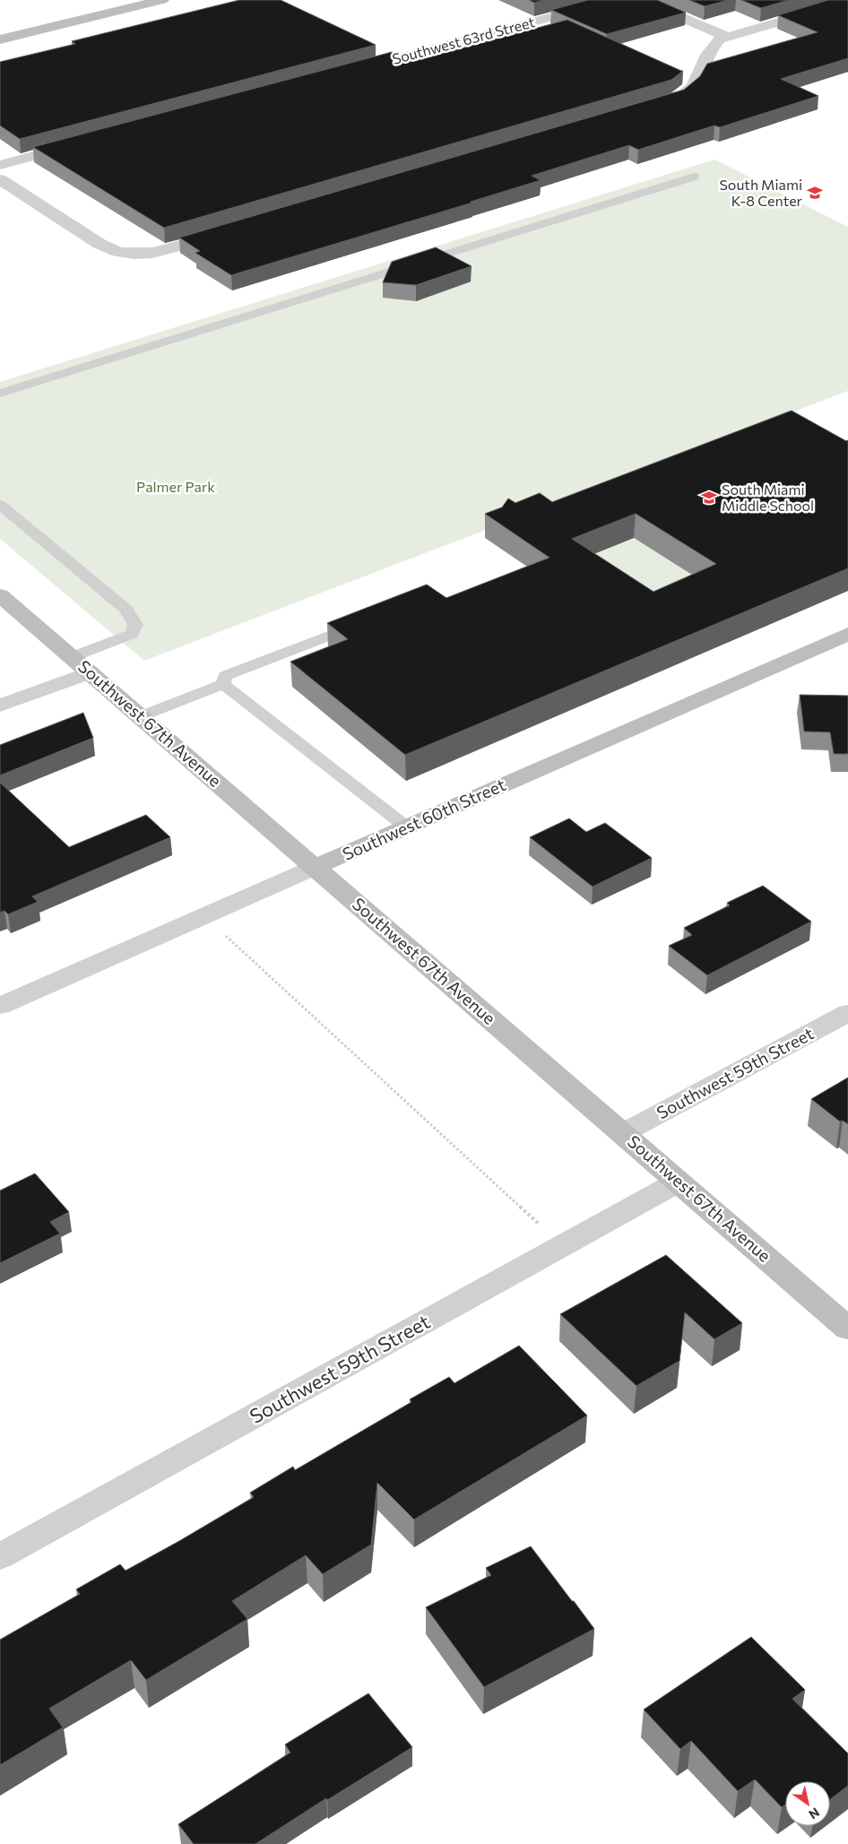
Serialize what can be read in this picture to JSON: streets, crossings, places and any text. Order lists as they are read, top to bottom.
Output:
{
  "streets": {
    "main road": ["Southwest 67th Avenue", "Southwest 60th Street"],
    "street": ["Southwest 63rd Street", "Southwest 59th Street"]
  },
  "crossings": [
    ["Southwest 67th Avenue", "Southwest 60th Street"],
    ["Southwest 67th Avenue", "Southwest 59th Street"]
  ],
  "parks": ["Palmer Park"],
  "places": {
    "school or university": ["South Miami K-8 Center", "South Miami Middle School"]
  },
  "north": "bottom right"
}
